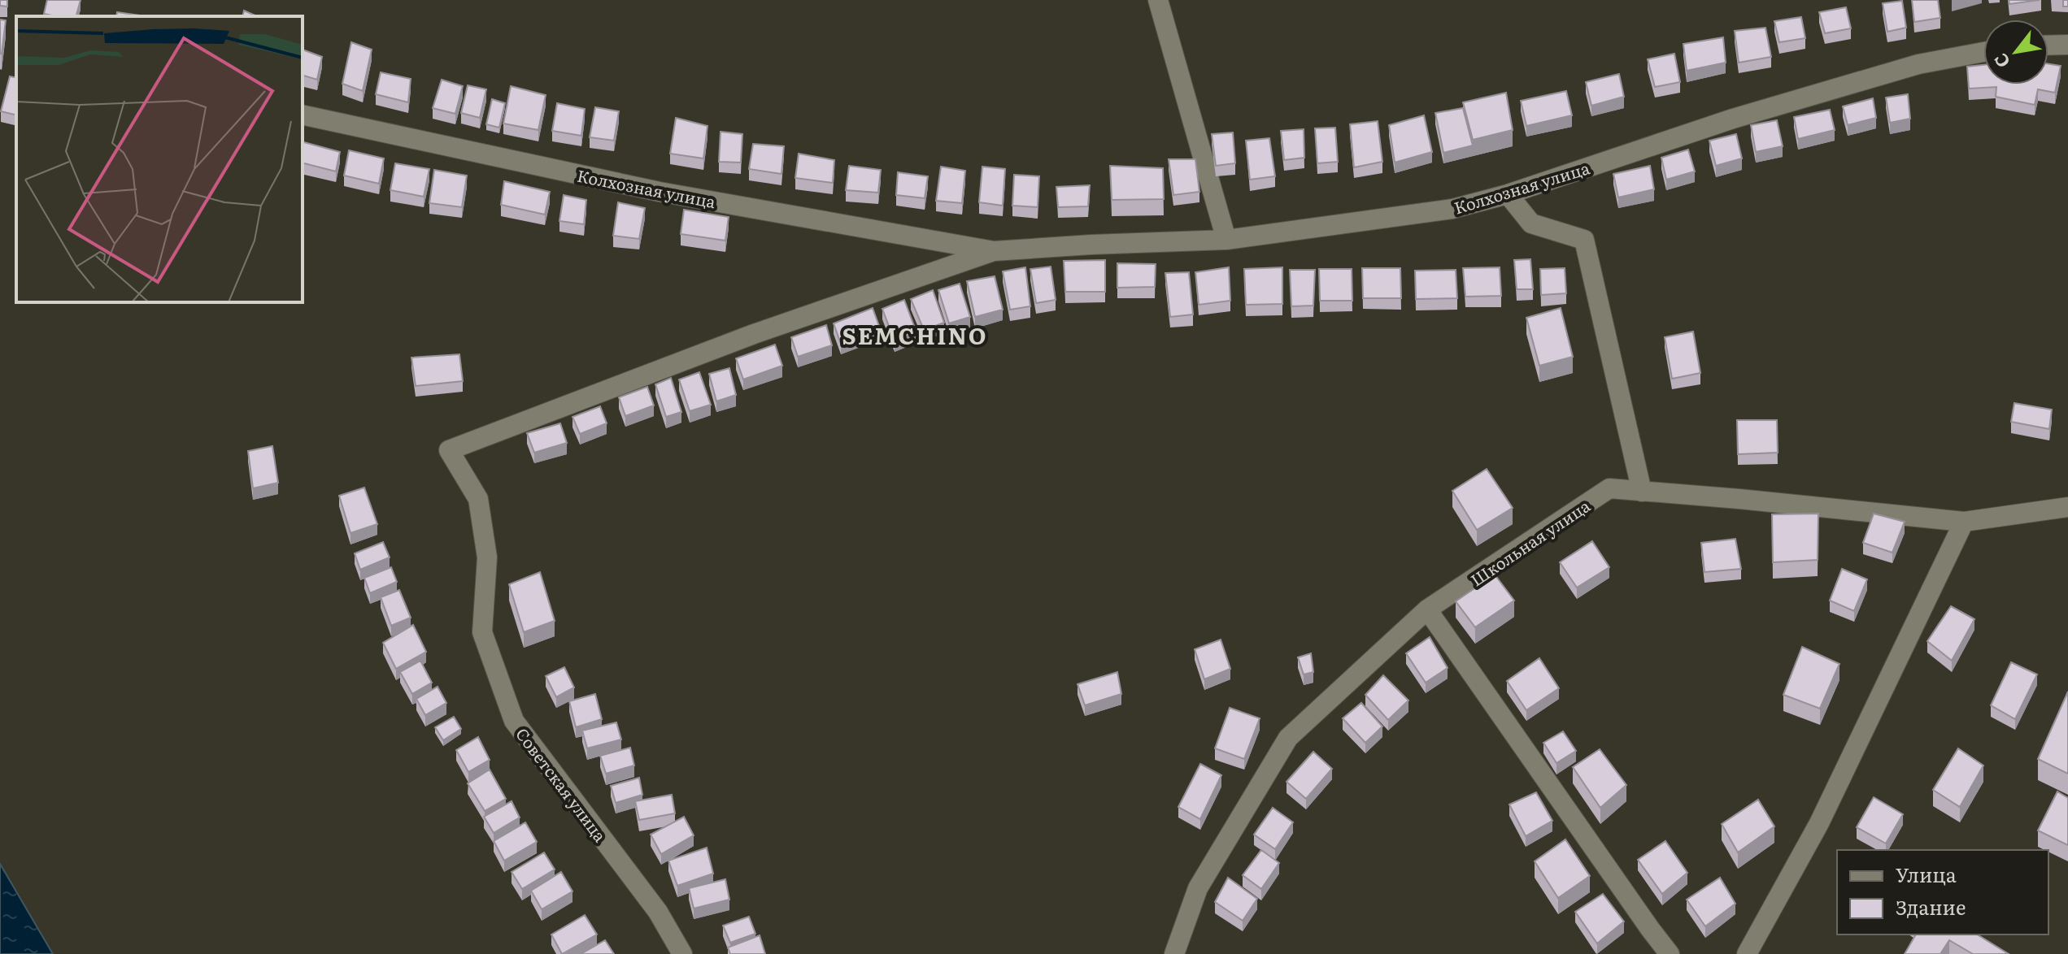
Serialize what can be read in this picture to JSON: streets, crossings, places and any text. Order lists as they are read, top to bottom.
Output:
{
  "streets": {
    "street": ["Колхозная улица", "Школьная улица", "Советская улица"]
  },
  "crossings": [
    ["Колхозная улица", "Советская улица"]
  ],
  "districts": ["SEMCHINO"],
  "legend": ["Улица", "Здание"],
  "north": "bottom left"
}
